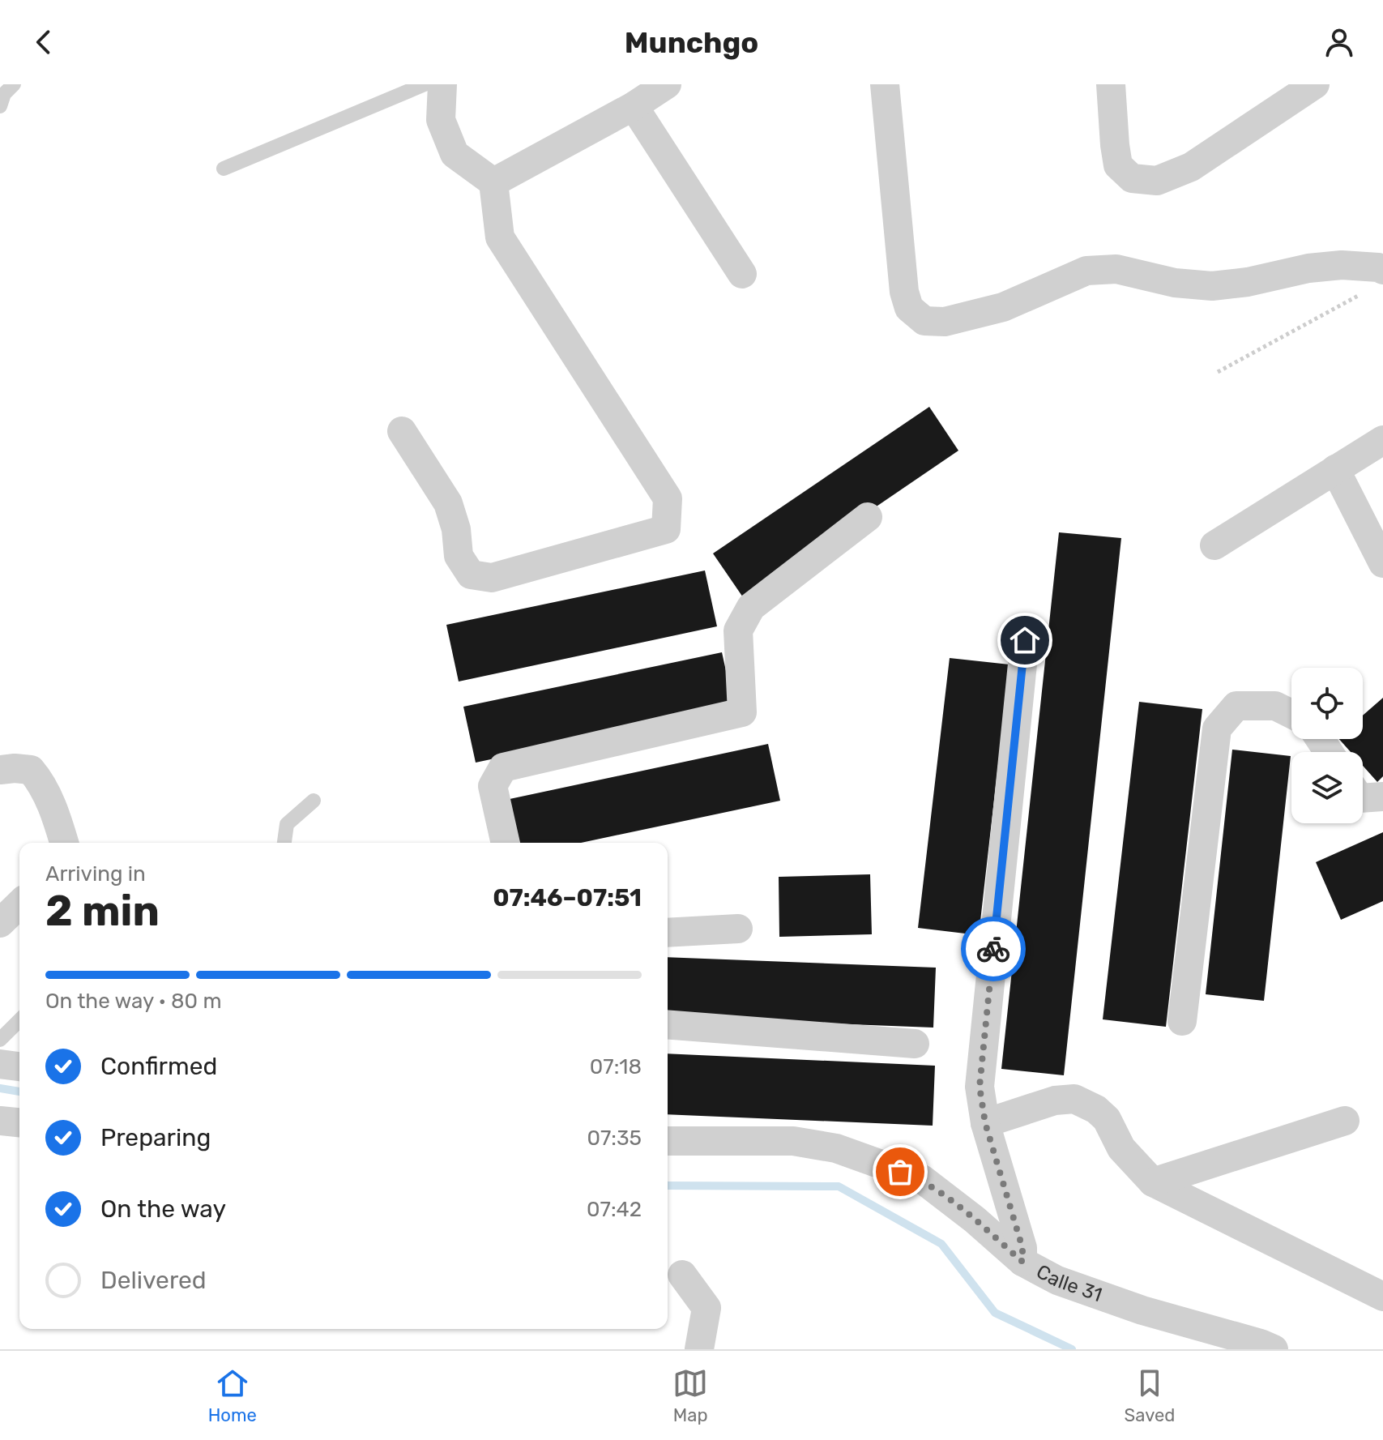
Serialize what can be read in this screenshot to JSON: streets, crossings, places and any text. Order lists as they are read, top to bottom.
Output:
{
  "streets": {
    "street": ["Calle 31"]
  },
  "page": {
    "header": "Munchgo",
    "heading": ["2 min", "Arriving in", "07:46–07:51"],
    "bar": "On the way · 80 m",
    "list": [
      ["Confirmed", "07:18"],
      ["Preparing", "07:35"],
      ["On the way", "07:42"],
      "Delivered"
    ],
    "tabs": ["Home", "Map", "Saved"]
  }
}
